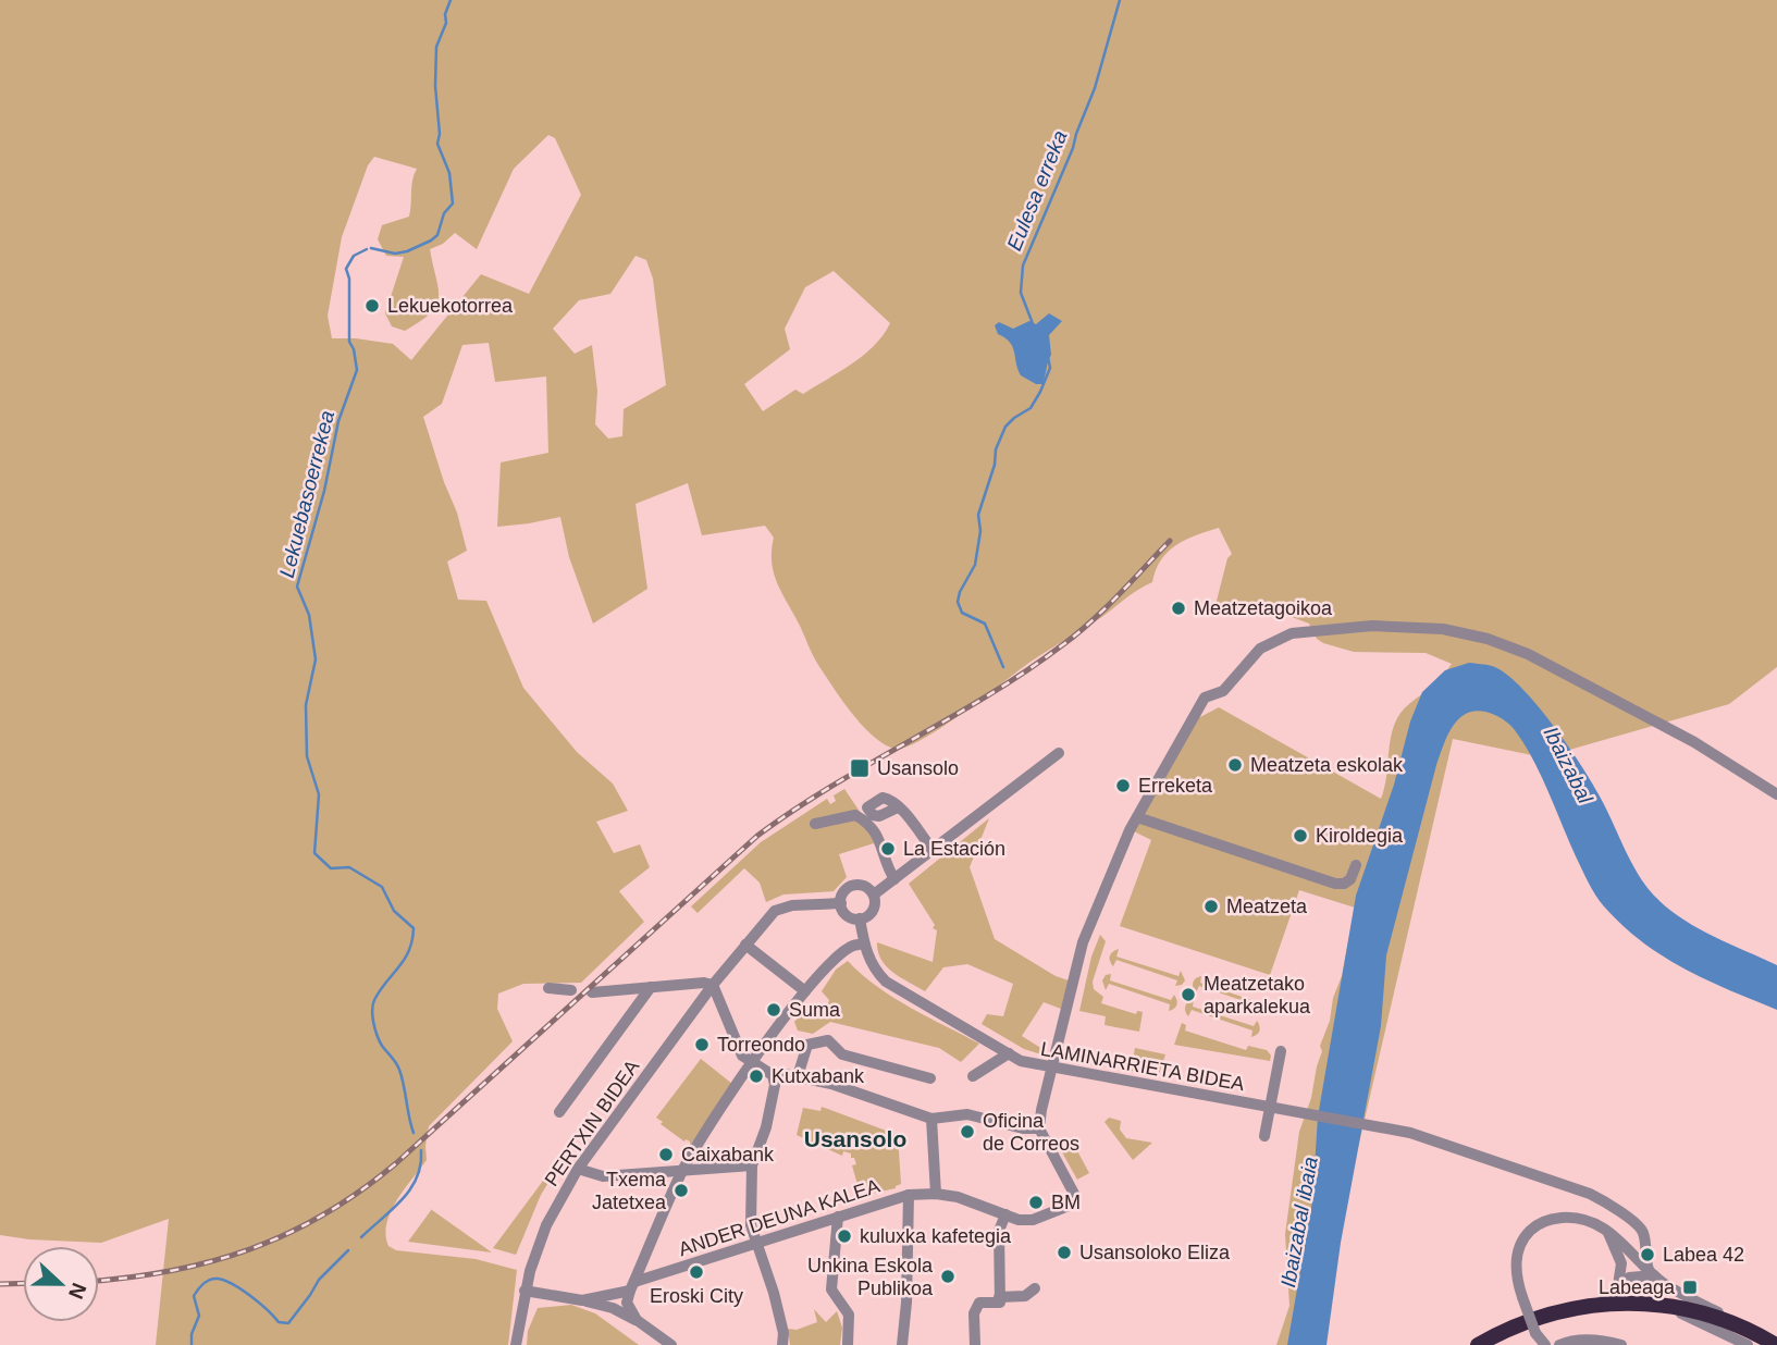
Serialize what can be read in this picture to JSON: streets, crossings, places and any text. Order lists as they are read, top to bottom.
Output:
{
  "streets": {
    "street": ["LAMINARRIETA BIDEA", "PERTXIN BIDEA", "ANDER DEUNA KALEA"]
  },
  "crossings": [
    ["LAMINARRIETA BIDEA", "PERTXIN BIDEA"]
  ],
  "districts": ["Usansolo"],
  "water": [
    "Eulesa erreka",
    "Lekuebasoerrekea",
    "Ibaizabal",
    "Ibaizabal ibaia"
  ],
  "places": {
    "other": [
      "Lekuekotorrea",
      "Meatzetagoikoa",
      "Meatzeta eskolak",
      "Erreketa",
      "Kiroldegia",
      "La Estación",
      "Meatzeta",
      "Meatzetako aparkalekua",
      "Suma",
      "Torreondo",
      "Kutxabank",
      "Oficina de Correos",
      "Caixabank",
      "Txema Jatetxea",
      "BM",
      "kuluxka kafetegia",
      "Usansoloko Eliza",
      "Labea 42",
      "Eroski City",
      "Unkina Eskola Publikoa"
    ],
    "transit": ["Usansolo", "Labeaga"]
  },
  "north": "right"
}
